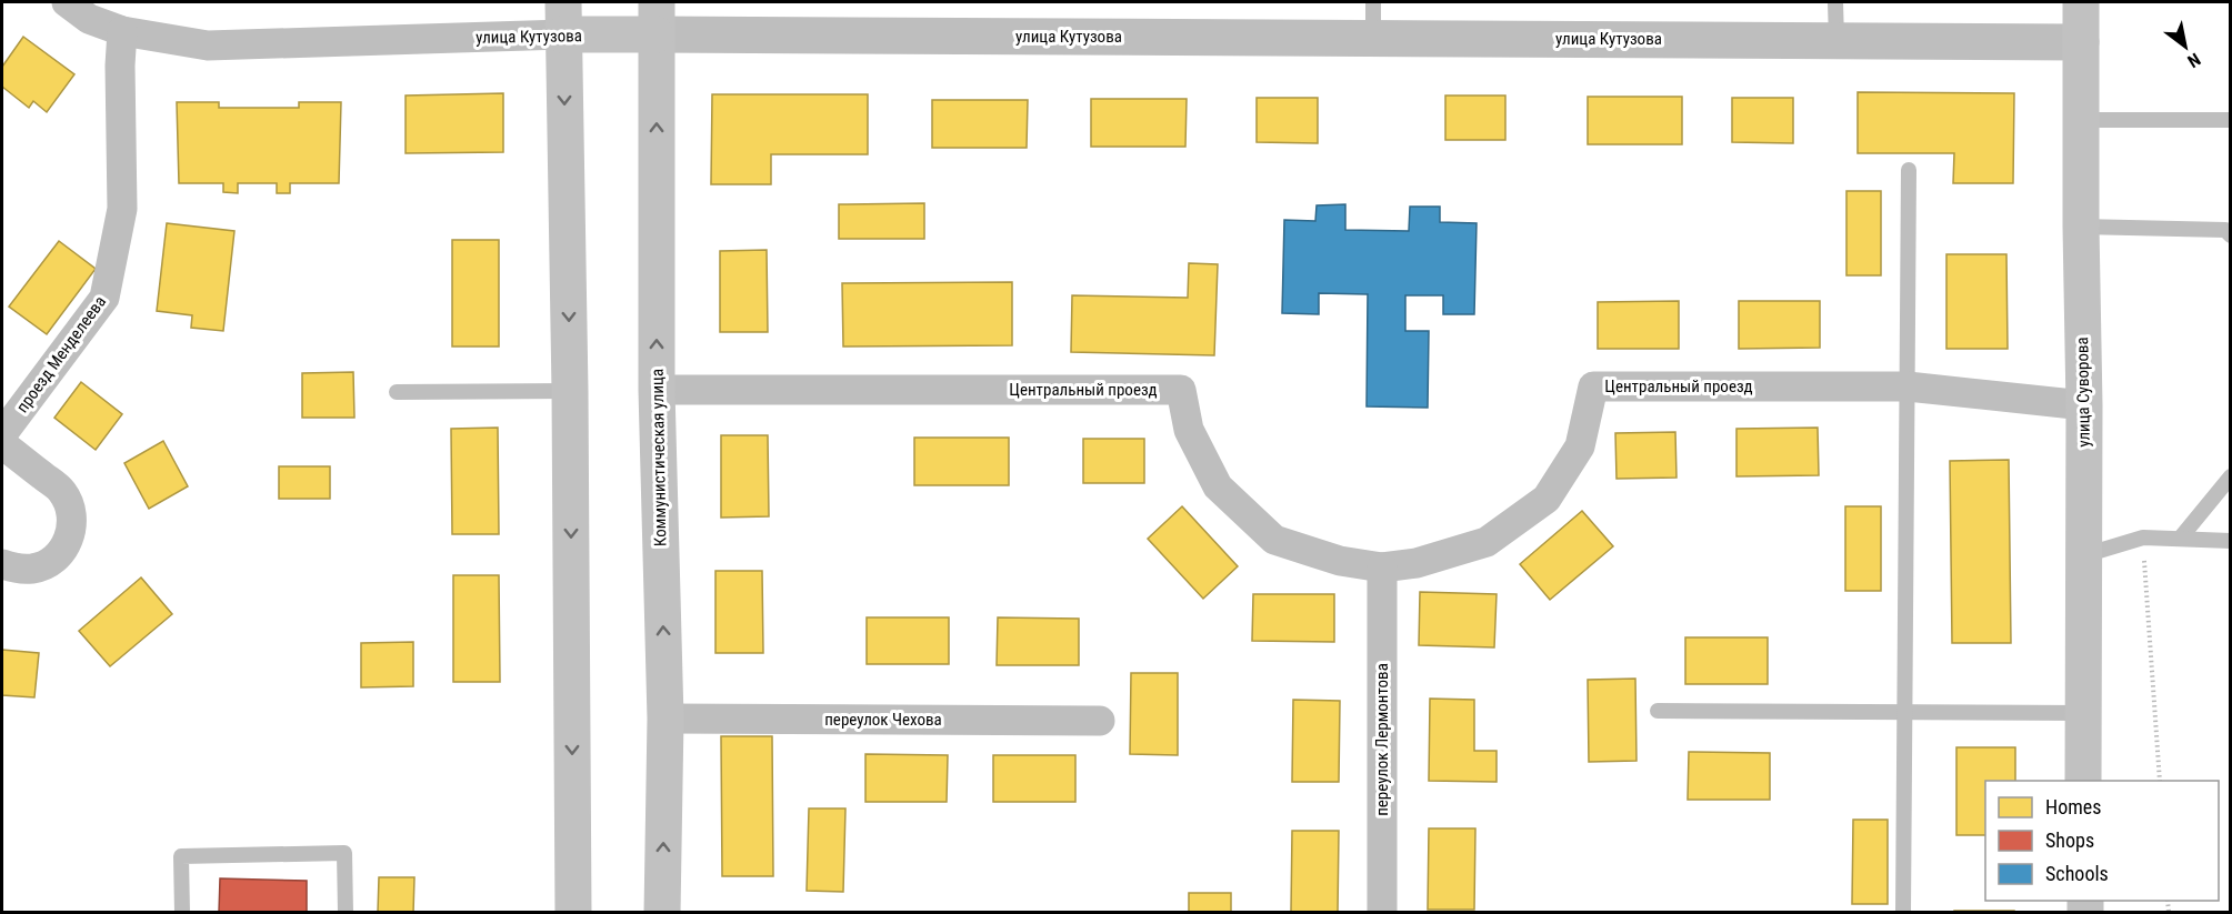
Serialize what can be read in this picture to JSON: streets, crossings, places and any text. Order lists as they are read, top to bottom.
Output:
{
  "streets": {
    "main road": ["улица Кутузова", "улица Суворова", "Коммунистическая улица"],
    "street": [
      "проезд Менделеева",
      "Центральный проезд",
      "переулок Чехова",
      "переулок Лермонтова"
    ]
  },
  "crossings": [
    ["улица Кутузова", "проезд Менделеева"],
    ["улица Кутузова", "улица Суворова"],
    ["улица Кутузова", "Коммунистическая улица"],
    ["Центральный проезд", "улица Суворова"],
    ["Центральный проезд", "Коммунистическая улица"],
    ["Центральный проезд", "переулок Лермонтова"],
    ["Коммунистическая улица", "переулок Чехова"]
  ],
  "legend": ["Homes", "Shops", "Schools"],
  "north": "bottom right"
}
